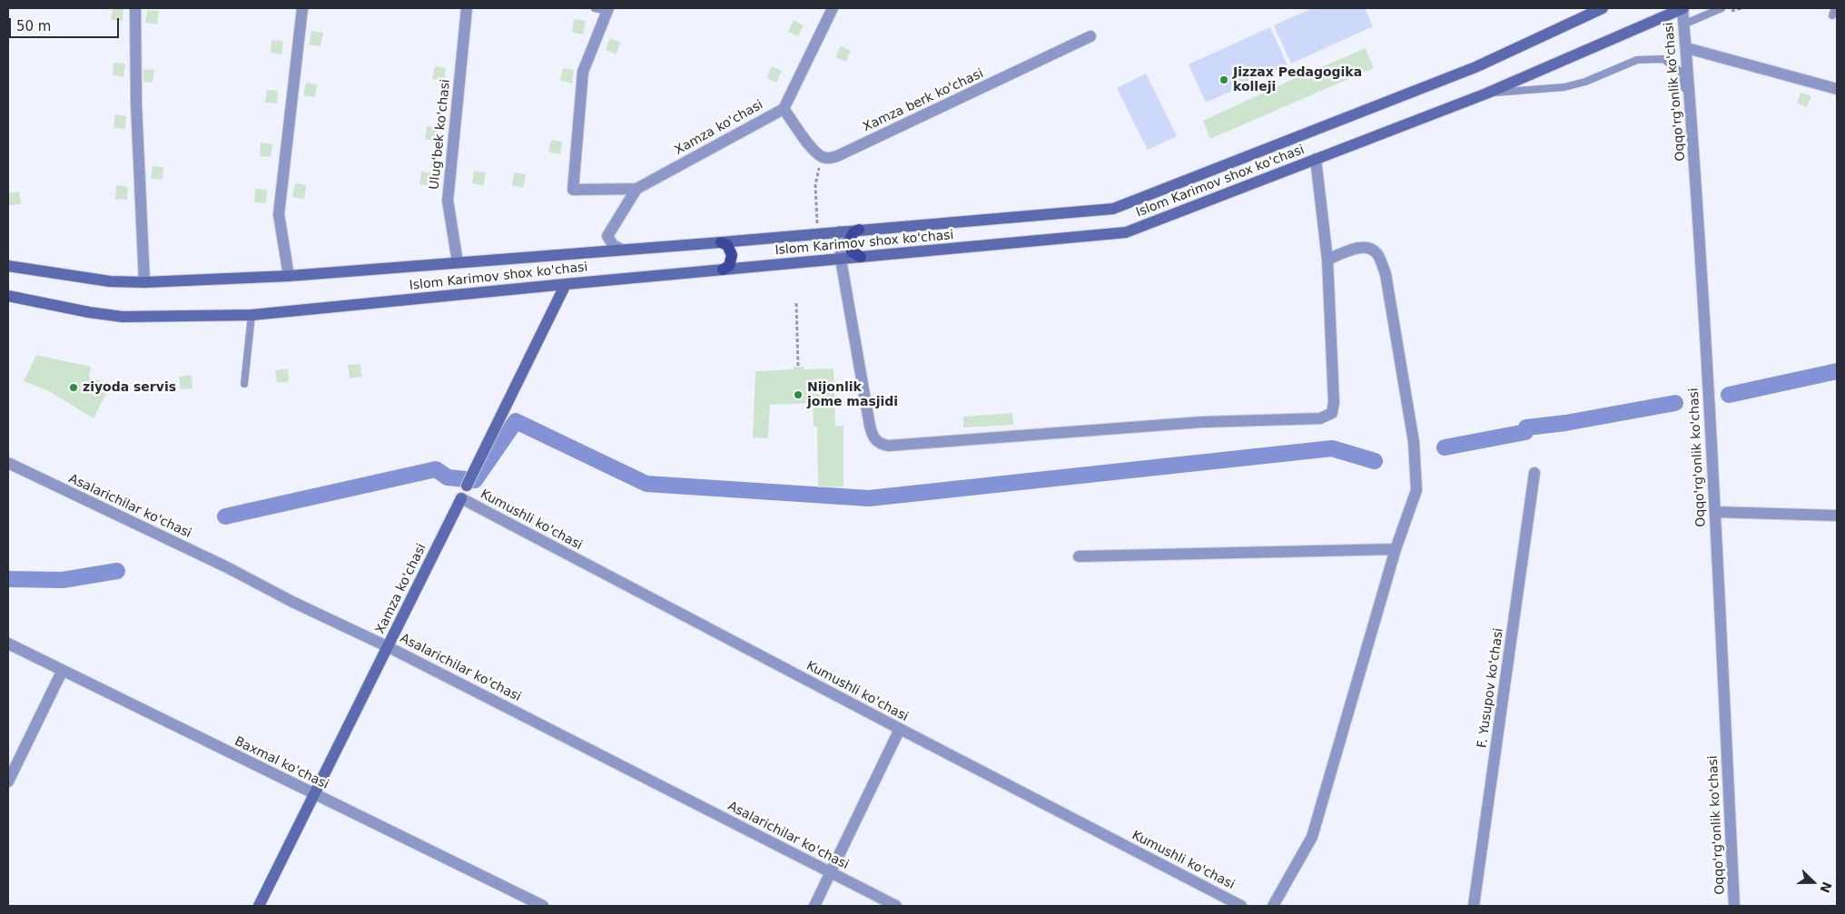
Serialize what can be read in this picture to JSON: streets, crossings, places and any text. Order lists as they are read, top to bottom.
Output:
{
  "streets": {
    "main road": ["Xamza ko'chasi", "Islom Karimov shox ko'chasi"],
    "street": [
      "Oqqo'rg'onlik ko'chasi",
      "Xamza berk ko'chasi",
      "Ulug'bek ko'chasi",
      "Asalarichilar ko'chasi",
      "Kumushli ko'chasi",
      "F. Yusupov ko'chasi",
      "Baxmal ko'chasi"
    ]
  },
  "crossings": [
    ["Oqqo'rg'onlik ko'chasi", "Islom Karimov shox ko'chasi"],
    ["Xamza ko'chasi", "Islom Karimov shox ko'chasi"],
    ["Xamza ko'chasi", "Asalarichilar ko'chasi"],
    ["Xamza ko'chasi", "Kumushli ko'chasi"],
    ["Xamza ko'chasi", "Baxmal ko'chasi"],
    ["Ulug'bek ko'chasi", "Islom Karimov shox ko'chasi"]
  ],
  "places": ["Jizzax Pedagogika kolleji", "ziyoda servis", "Nijonlik jome masjidi"],
  "scale_bar": "50 m",
  "north": "right"
}
